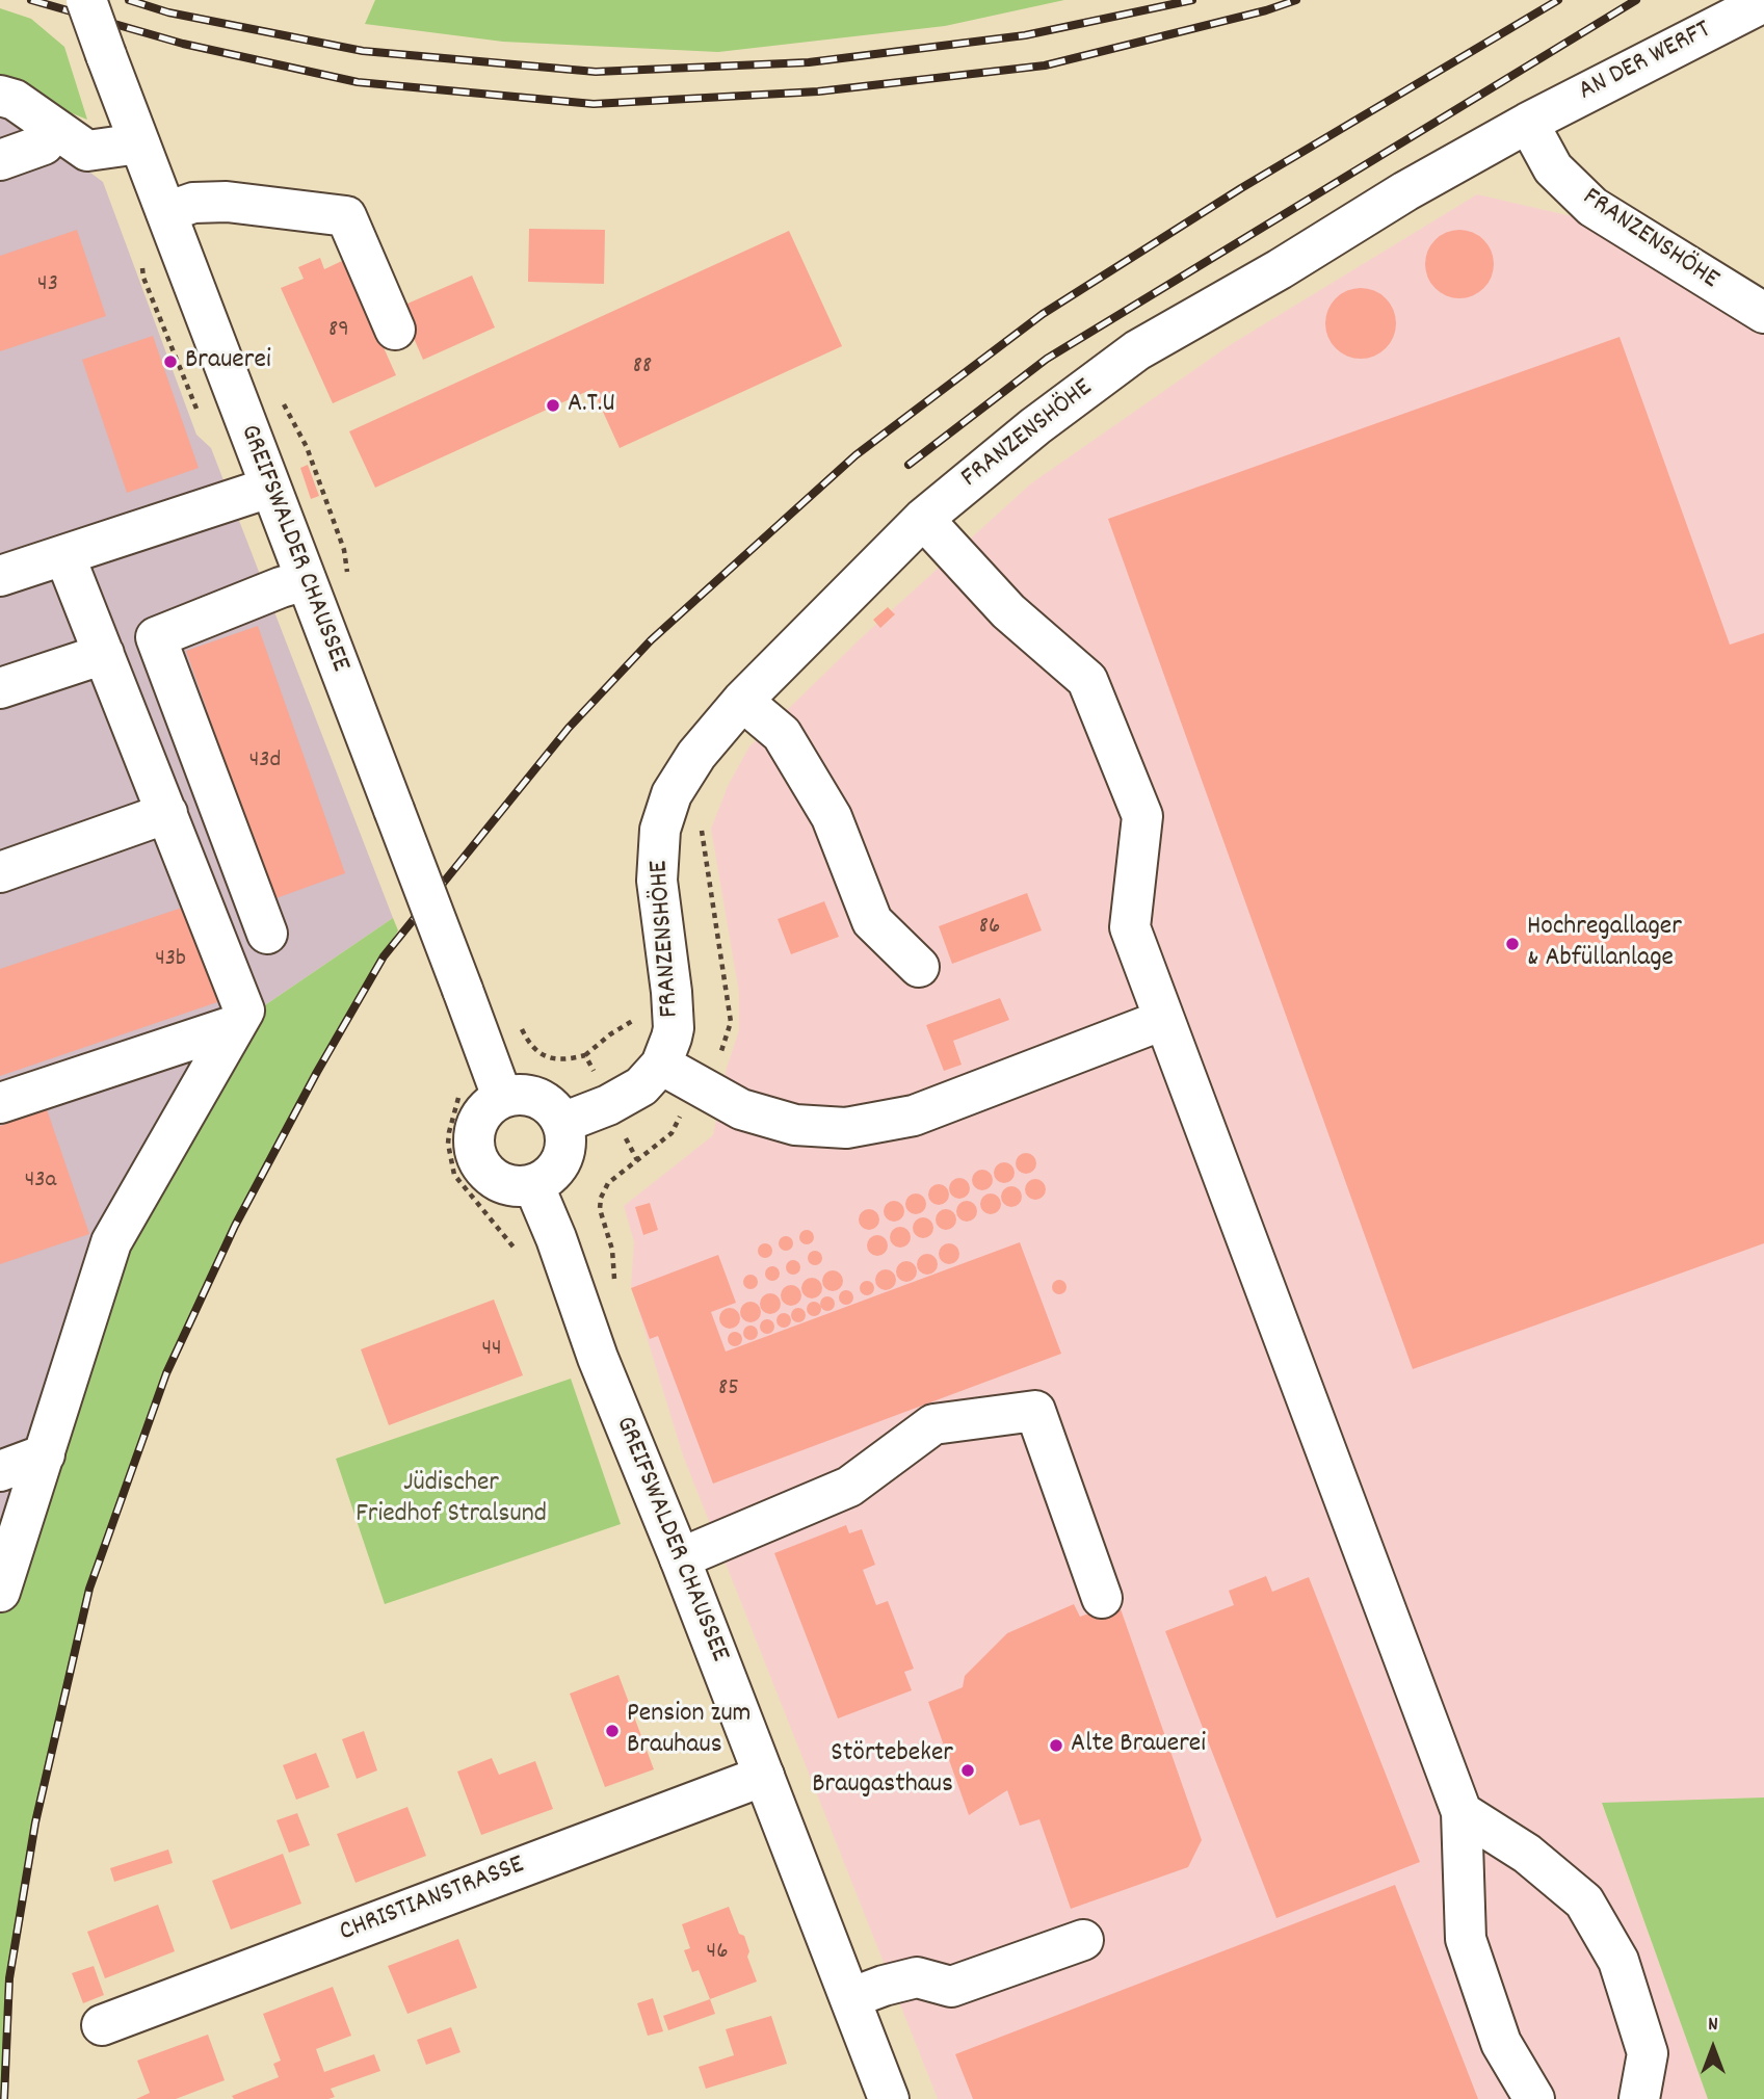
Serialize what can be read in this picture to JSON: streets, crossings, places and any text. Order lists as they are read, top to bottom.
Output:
{
  "streets": {
    "street": [
      "AN DER WERFT",
      "FRANZENSHÖHE",
      "GREIFSWALDER CHAUSSEE",
      "CHRISTIANSTRASSE"
    ]
  },
  "crossings": [
    ["AN DER WERFT", "FRANZENSHÖHE"],
    ["FRANZENSHÖHE", "GREIFSWALDER CHAUSSEE"],
    ["GREIFSWALDER CHAUSSEE", "CHRISTIANSTRASSE"]
  ],
  "parks": ["Jüdischer Friedhof Stralsund"],
  "places": [
    "Brauerei",
    "A.T.U",
    "Hochregallager & Abfüllanlage",
    "Pension zum Brauhaus",
    "Alte Brauerei",
    "Störtebeker Braugasthaus"
  ],
  "house_numbers": [
    "43",
    "89",
    "88",
    "43d",
    "86",
    "43b",
    "43a",
    "44",
    "85",
    "46"
  ],
  "north": "top"
}
